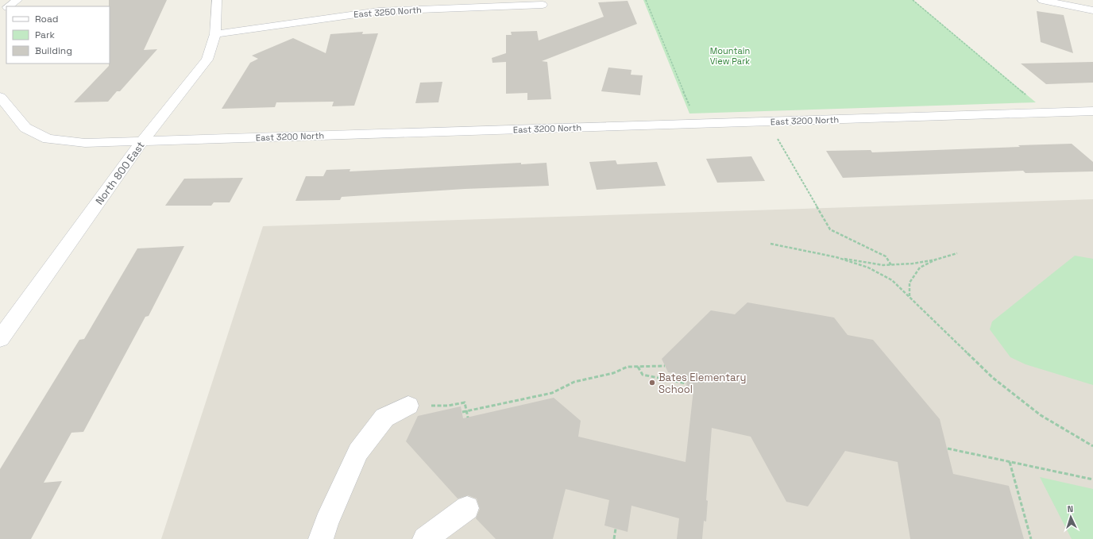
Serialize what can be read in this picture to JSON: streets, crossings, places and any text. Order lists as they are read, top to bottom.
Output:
{
  "streets": {
    "street": ["East 3250 North", "East 3200 North", "North 800 East"]
  },
  "crossings": [
    ["East 3250 North", "North 800 East"],
    ["East 3200 North", "North 800 East"]
  ],
  "parks": ["Mountain View Park"],
  "places": ["Bates Elementary School"],
  "legend": ["Road", "Park", "Building"],
  "north": "top"
}
